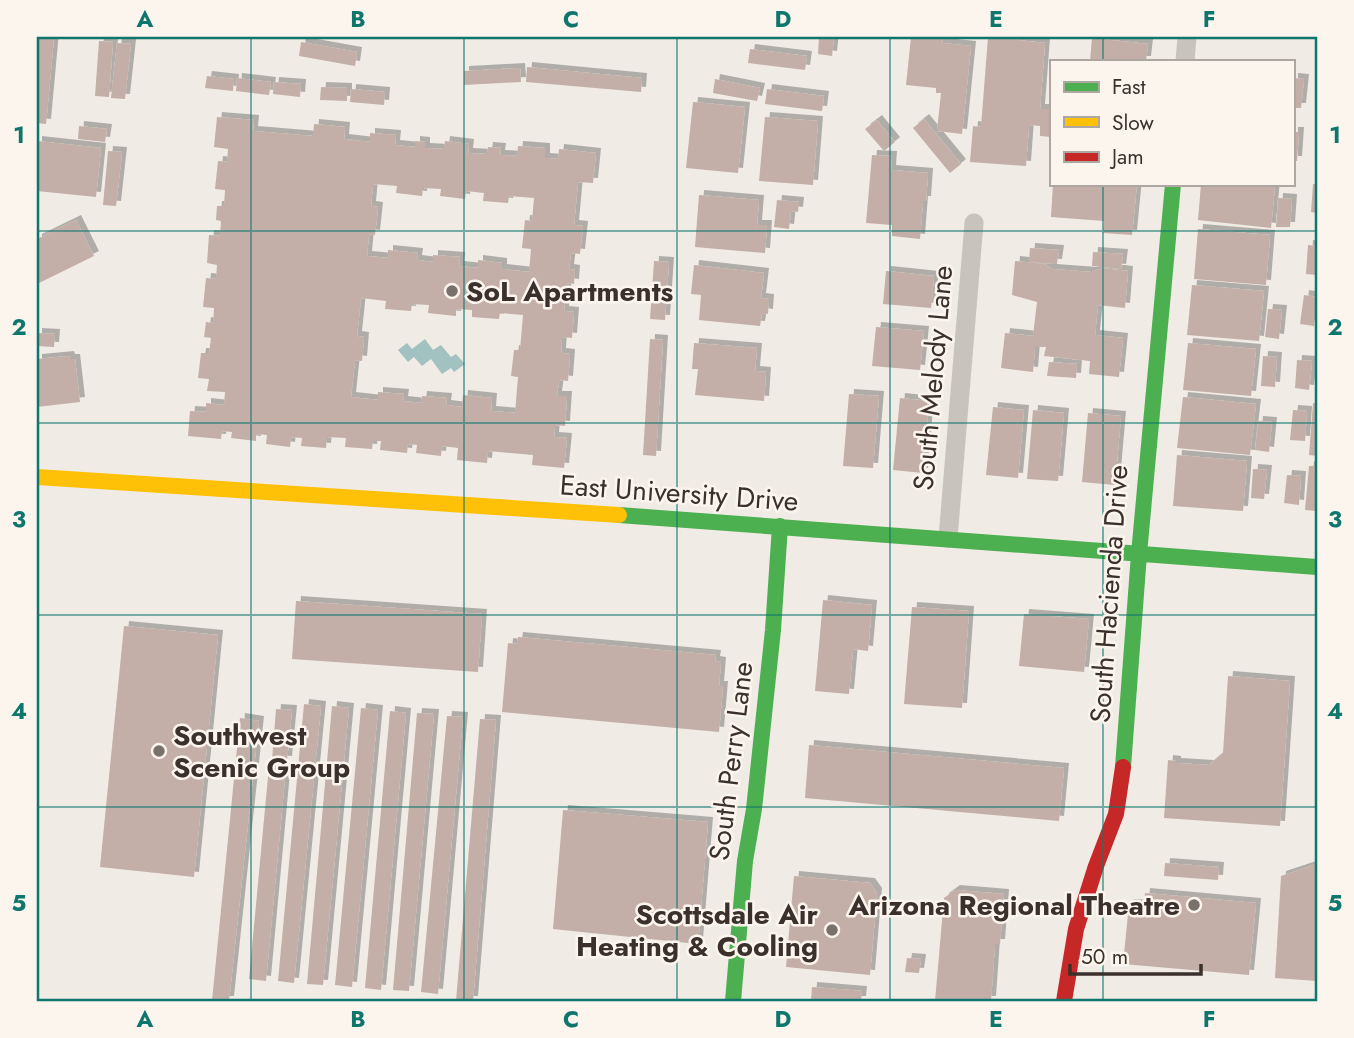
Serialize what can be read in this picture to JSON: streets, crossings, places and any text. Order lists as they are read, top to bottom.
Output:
{
  "streets": {
    "street": [
      "South Melody Lane",
      "East University Drive",
      "South Hacienda Drive",
      "South Perry Lane"
    ]
  },
  "crossings": [
    ["South Melody Lane", "East University Drive"],
    ["East University Drive", "South Hacienda Drive"],
    ["East University Drive", "South Perry Lane"]
  ],
  "places": [
    "SoL Apartments",
    "Southwest Scenic Group",
    "Arizona Regional Theatre",
    "Scottsdale Air Heating & Cooling"
  ],
  "legend": ["Fast", "Slow", "Jam"],
  "scale_bar": "50 m",
  "grid": {
    "columns": [
      "A",
      "B",
      "C",
      "D",
      "E",
      "F"
    ],
    "rows": [
      "1",
      "2",
      "3",
      "4",
      "5"
    ]
  }
}
